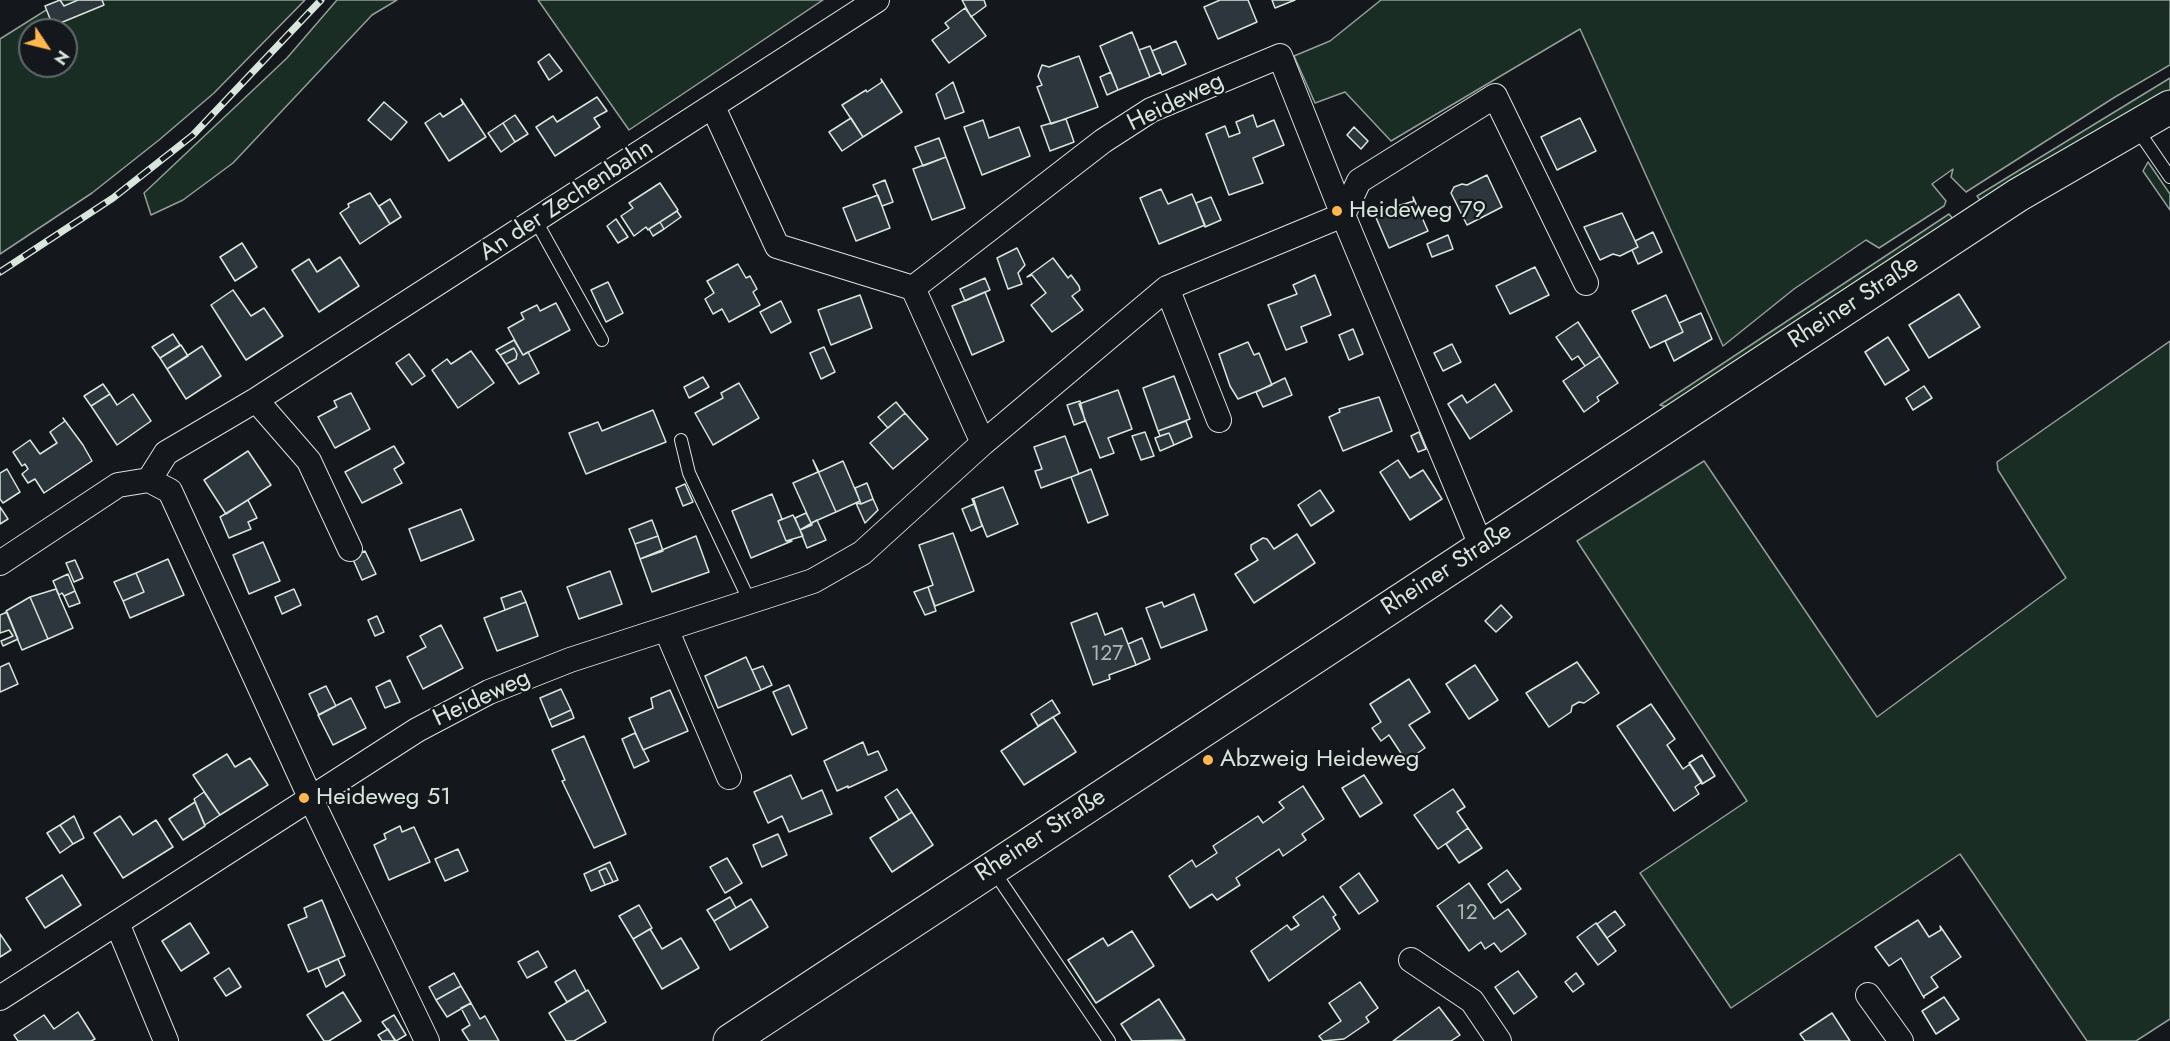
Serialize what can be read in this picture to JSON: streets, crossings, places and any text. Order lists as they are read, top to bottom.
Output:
{
  "streets": {
    "main road": ["Rheiner Straße"],
    "street": ["Heideweg", "An der Zechenbahn"]
  },
  "crossings": [
    ["Heideweg", "Rheiner Straße"]
  ],
  "places": ["Heideweg 79", "Abzweig Heideweg", "Heideweg 51"],
  "house_numbers": ["127", "12"],
  "north": "bottom right"
}
